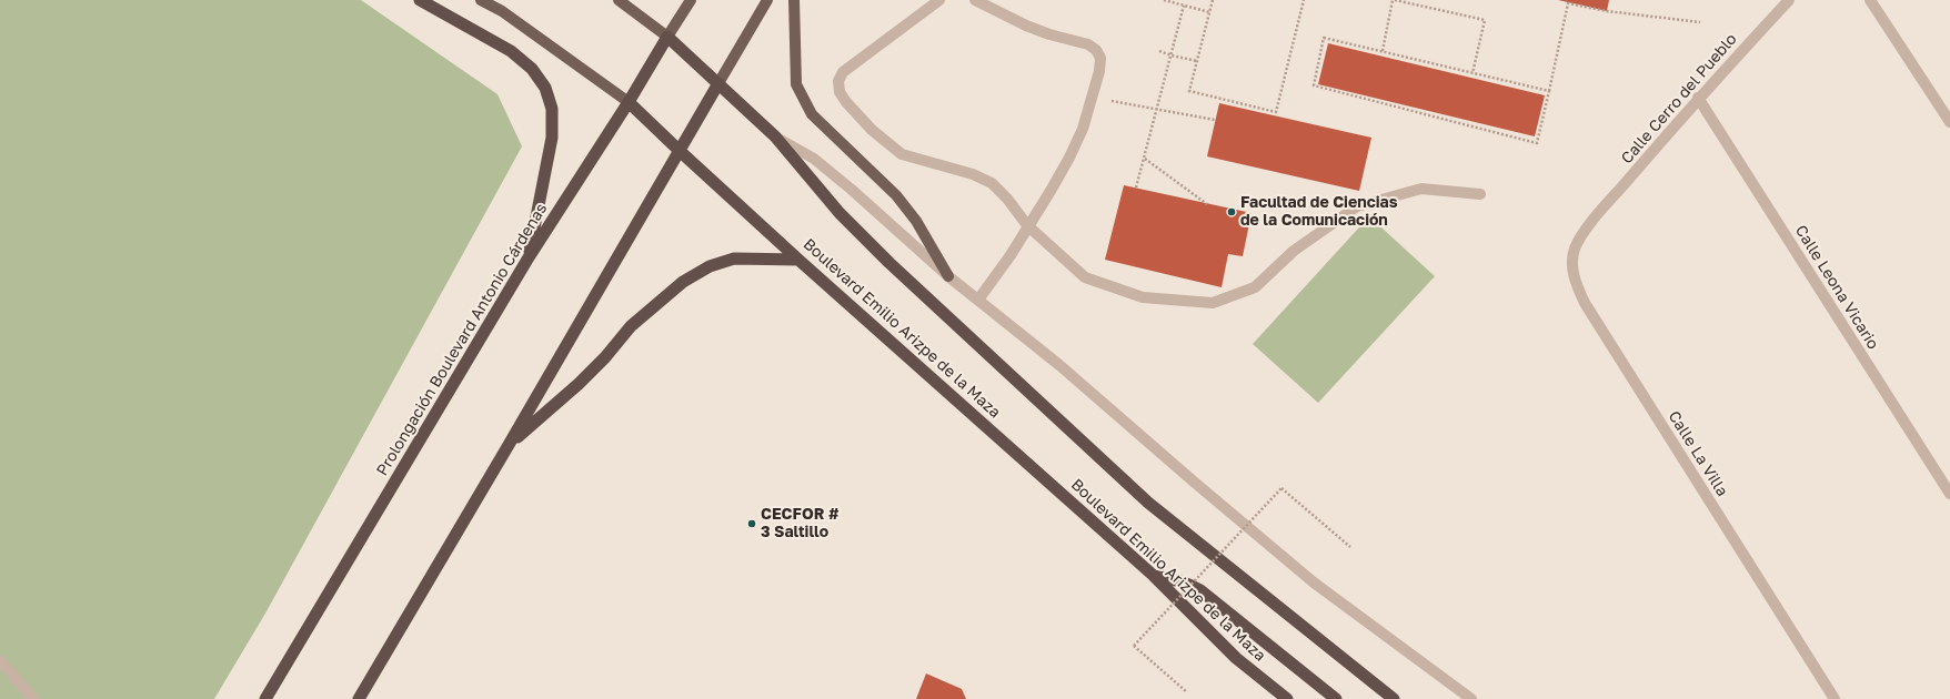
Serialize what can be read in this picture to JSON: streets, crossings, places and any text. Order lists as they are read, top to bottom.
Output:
{
  "streets": {
    "highway": ["Boulevard Emilio Arizpe de la Maza", "Prolongación Boulevard Antonio Cárdenas"],
    "street": ["Calle Cerro del Pueblo", "Calle Leona Vicario", "Calle La Villa"]
  },
  "crossings": [
    ["Calle Cerro del Pueblo", "Calle Leona Vicario"],
    ["Calle Cerro del Pueblo", "Calle La Villa"],
    ["Boulevard Emilio Arizpe de la Maza", "Prolongación Boulevard Antonio Cárdenas"]
  ],
  "places": ["Facultad de Ciencias de la Comunicación", "CECFOR # 3 Saltillo"]
}
